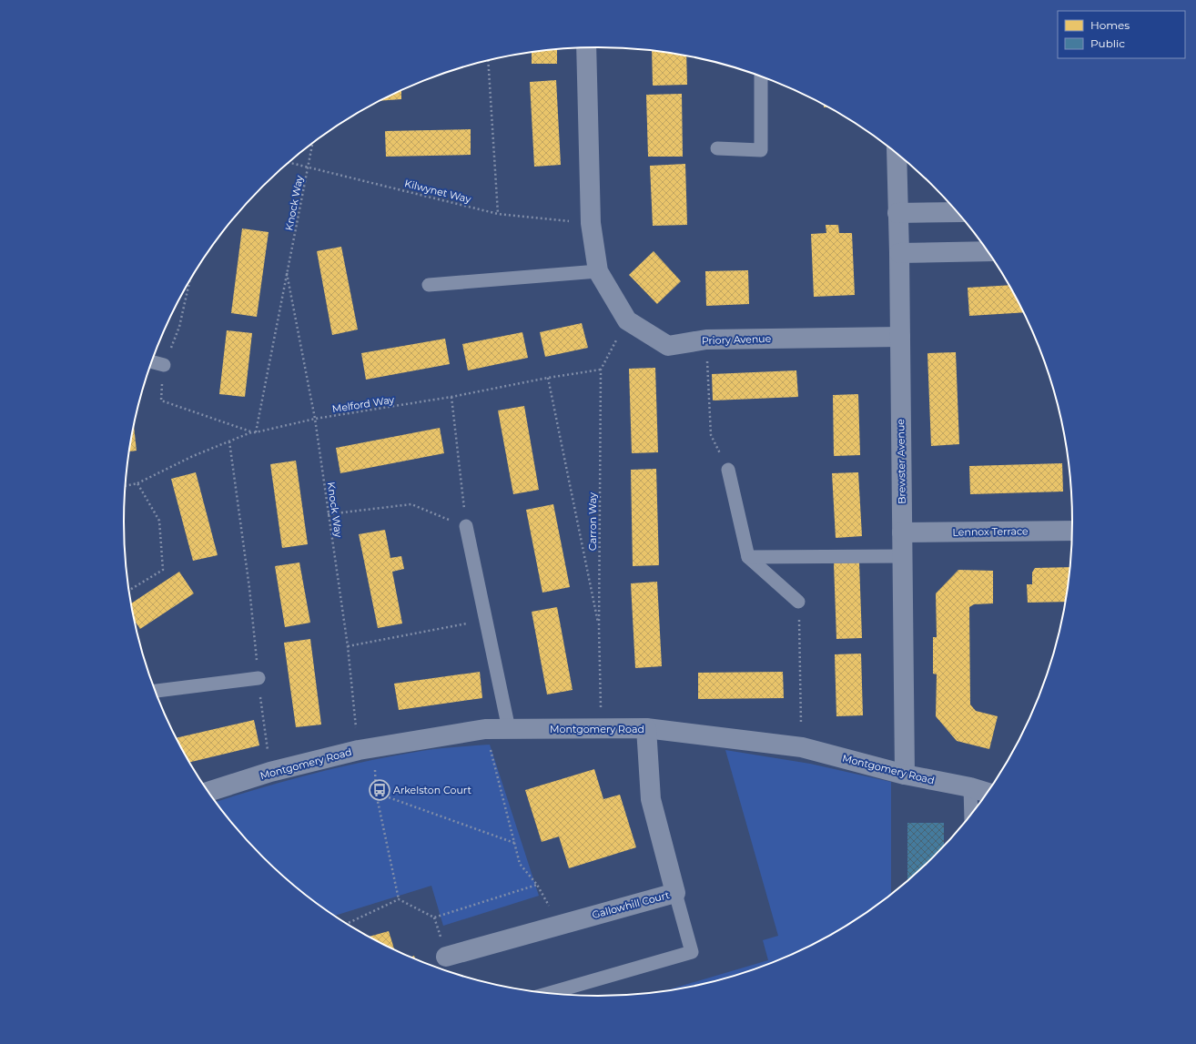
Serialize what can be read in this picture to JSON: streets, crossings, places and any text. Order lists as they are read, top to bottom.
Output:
{
  "streets": {
    "street": [
      "Priory Avenue",
      "Brewster Avenue",
      "Lennox Terrace",
      "Montgomery Road",
      "Gallowhill Court"
    ],
    "path": [
      "Kilwynet Way",
      "Knock Way",
      "Melford Way",
      "Carron Way"
    ]
  },
  "crossings": [
    ["Kilwynet Way", "Knock Way"],
    ["Kilwynet Way", "Priory Avenue"],
    ["Knock Way", "Melford Way"],
    ["Knock Way", "Montgomery Road"],
    ["Priory Avenue", "Brewster Avenue"],
    ["Priory Avenue", "Carron Way"],
    ["Melford Way", "Carron Way"],
    ["Brewster Avenue", "Lennox Terrace"],
    ["Brewster Avenue", "Montgomery Road"],
    ["Carron Way", "Montgomery Road"],
    ["Montgomery Road", "Gallowhill Court"]
  ],
  "places": {
    "bus stop": ["Arkelston Court"]
  },
  "legend": ["Homes", "Public"]
}
